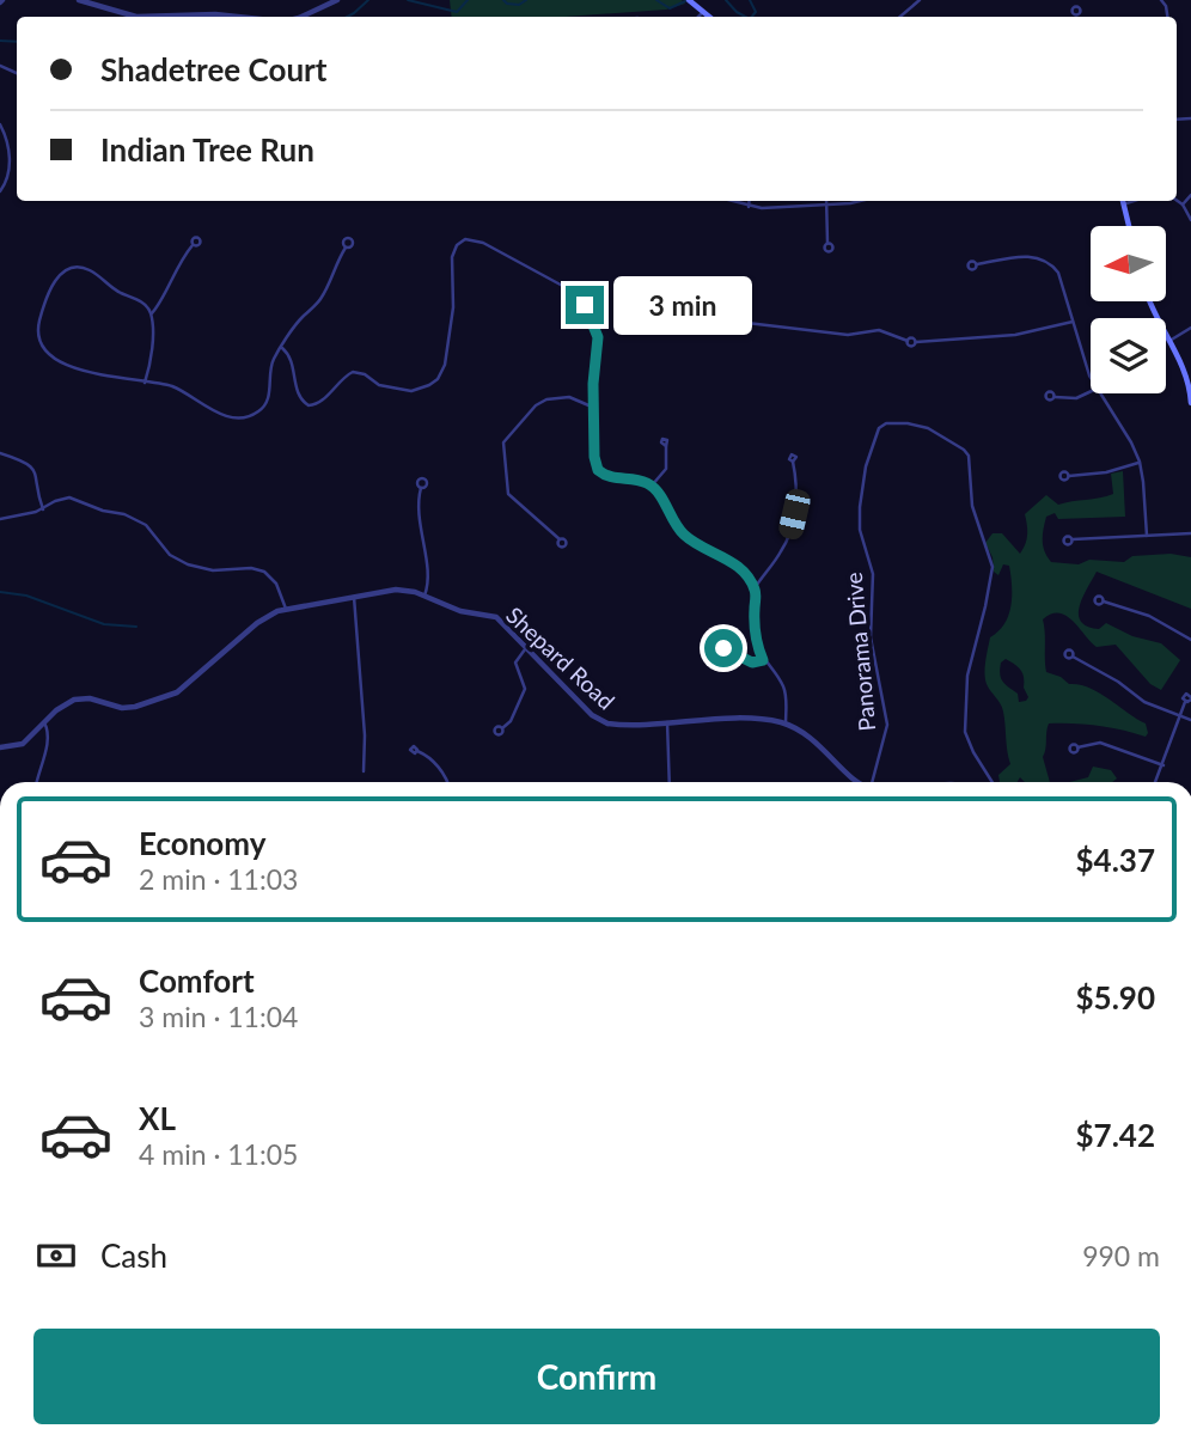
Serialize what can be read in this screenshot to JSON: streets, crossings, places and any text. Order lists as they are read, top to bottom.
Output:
{
  "streets": {
    "street": ["Panorama Drive", "Shepard Road"]
  },
  "north": "left",
  "page": {
    "banner": ["Shadetree Court", "Indian Tree Run"],
    "bubble": "3 min",
    "list": [
      {
        "name": "Economy",
        "note": "2 min · 11:03",
        "value": "$4.37"
      },
      {
        "name": "Comfort",
        "note": "3 min · 11:04",
        "value": "$5.90"
      },
      {
        "name": "XL",
        "note": "4 min · 11:05",
        "value": "$7.42"
      }
    ],
    "pay": ["Cash", "990 m"],
    "buttons": "Confirm"
  }
}
